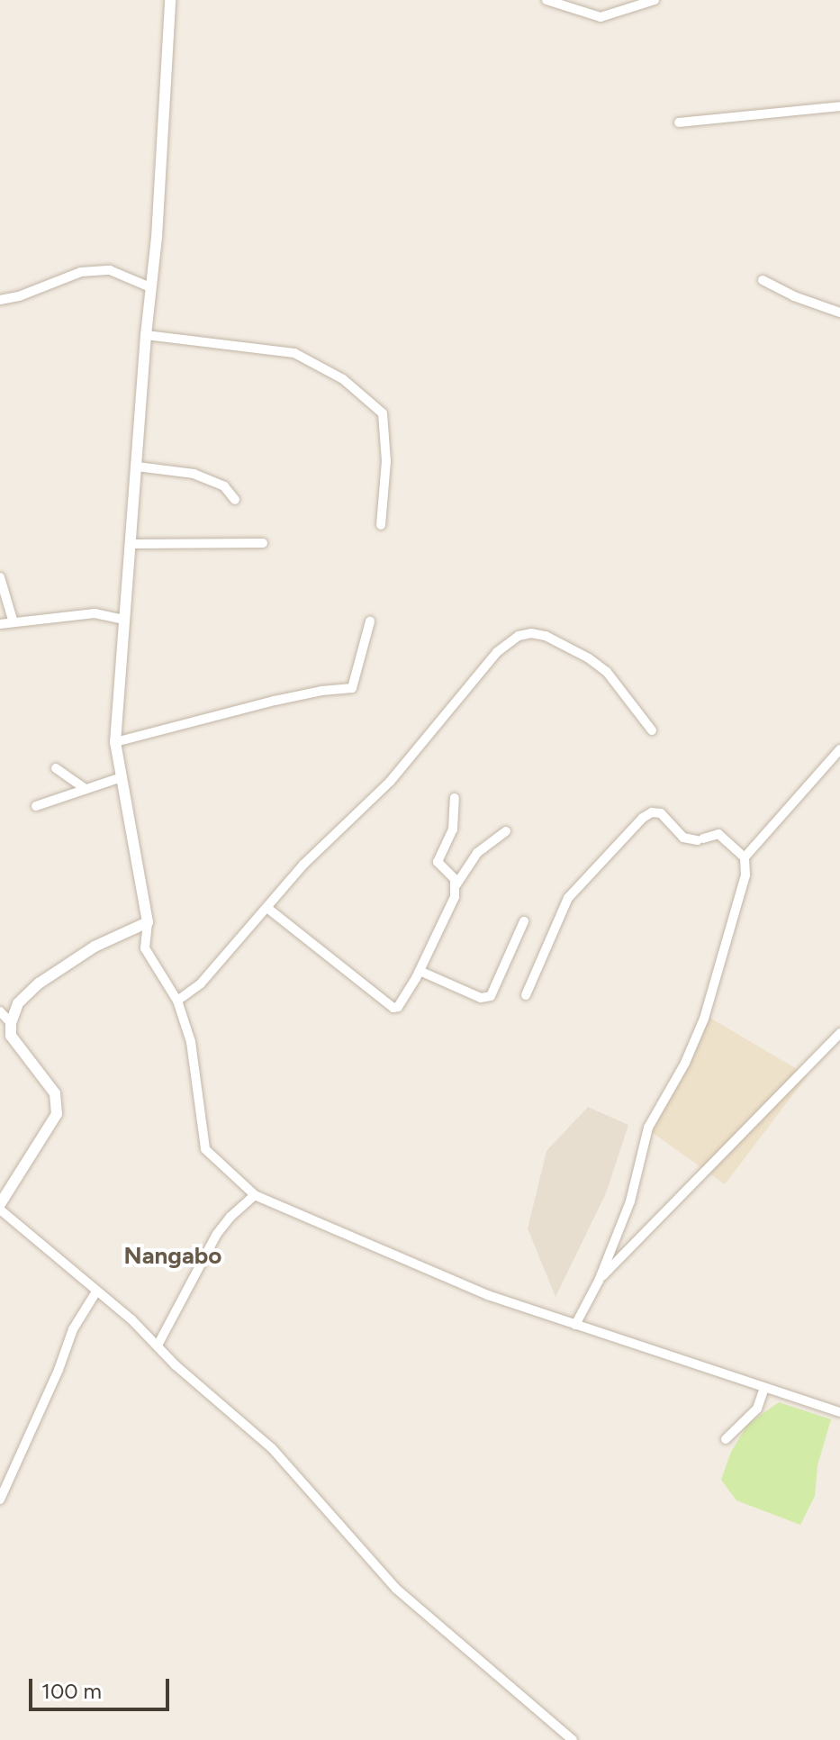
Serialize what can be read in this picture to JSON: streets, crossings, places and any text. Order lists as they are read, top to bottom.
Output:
{
  "districts": ["Nangabo"],
  "scale_bar": "100 m"
}
